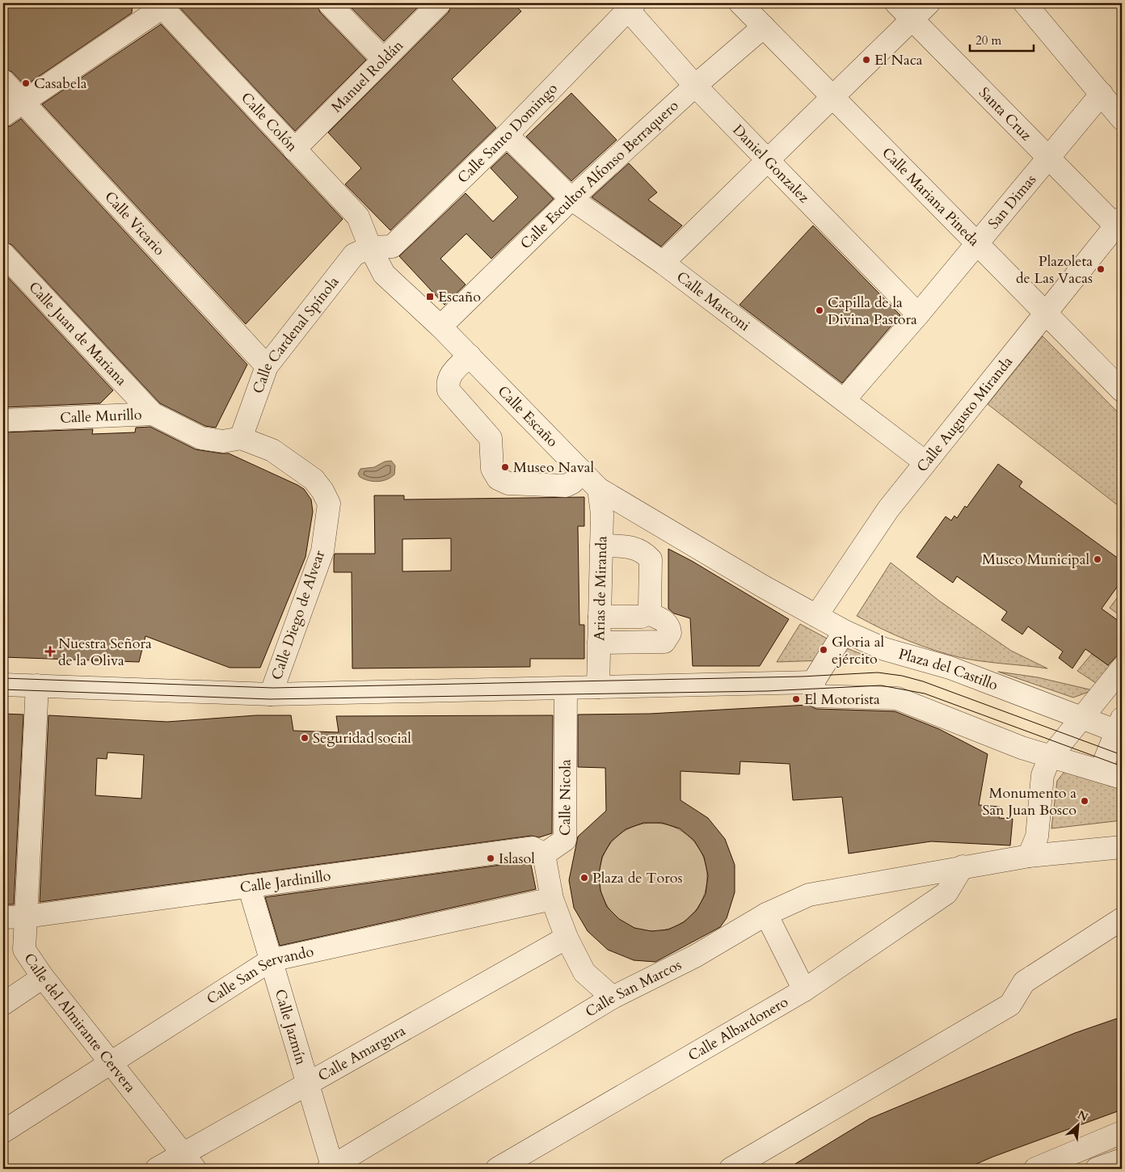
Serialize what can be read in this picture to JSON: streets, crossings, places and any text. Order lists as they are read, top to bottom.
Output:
{
  "streets": {
    "street": [
      "Manuel Roldán",
      "Santa Cruz",
      "Calle Colón",
      "Calle Santo Domingo",
      "Daniel Gonzalez",
      "Calle Escultor Alfonso Berraquero",
      "Calle Mariana Pineda",
      "San Dimas",
      "Calle Vicario",
      "Calle Marconi",
      "Calle Juan de Mariana",
      "Calle Cardenal Spínola",
      "Calle Augusto Miranda",
      "Calle Murillo",
      "Calle Escaño",
      "Arias de Miranda",
      "Calle Diego de Alvear",
      "Plaza del Castillo",
      "Calle Nicola",
      "Calle Jardinillo",
      "Calle San Servando",
      "Calle San Marcos",
      "Calle del Almirante Cervera",
      "Calle Jazmín",
      "Calle Albardonero",
      "Calle Amargura"
    ]
  },
  "crossings": [
    ["Manuel Roldán", "Calle Colón"],
    ["Santa Cruz", "San Dimas"],
    ["Santa Cruz", "Calle Augusto Miranda"],
    ["Calle Colón", "Calle Santo Domingo"],
    ["Calle Colón", "Calle Cardenal Spínola"],
    ["Calle Colón", "Calle Escaño"],
    ["Calle Santo Domingo", "Daniel Gonzalez"],
    ["Calle Santo Domingo", "Calle Marconi"],
    ["Calle Santo Domingo", "Calle Cardenal Spínola"],
    ["Calle Santo Domingo", "Calle Escaño"],
    ["Daniel Gonzalez", "Calle Escultor Alfonso Berraquero"],
    ["Daniel Gonzalez", "San Dimas"],
    ["Calle Escultor Alfonso Berraquero", "Calle Mariana Pineda"],
    ["Calle Escultor Alfonso Berraquero", "Calle Marconi"],
    ["Calle Escultor Alfonso Berraquero", "Calle Escaño"],
    ["Calle Mariana Pineda", "San Dimas"],
    ["Calle Mariana Pineda", "Calle Augusto Miranda"],
    ["San Dimas", "Calle Marconi"],
    ["Calle Vicario", "Calle Cardenal Spínola"],
    ["Calle Marconi", "Calle Augusto Miranda"],
    ["Calle Juan de Mariana", "Calle Murillo"],
    ["Calle Cardenal Spínola", "Calle Murillo"],
    ["Calle Cardenal Spínola", "Calle Escaño"],
    ["Calle Cardenal Spínola", "Calle Diego de Alvear"],
    ["Calle Augusto Miranda", "Calle Escaño"],
    ["Calle Augusto Miranda", "Plaza del Castillo"],
    ["Calle Murillo", "Calle Diego de Alvear"],
    ["Calle Escaño", "Arias de Miranda"],
    ["Calle Escaño", "Plaza del Castillo"],
    ["Calle Nicola", "Calle Jardinillo"],
    ["Calle Jardinillo", "Calle del Almirante Cervera"],
    ["Calle Jardinillo", "Calle Jazmín"],
    ["Calle San Servando", "Calle del Almirante Cervera"],
    ["Calle San Servando", "Calle Jazmín"],
    ["Calle San Marcos", "Calle Jazmín"],
    ["Calle San Marcos", "Calle Albardonero"],
    ["Calle del Almirante Cervera", "Calle Amargura"],
    ["Calle Jazmín", "Calle Amargura"]
  ],
  "places": {
    "other": [
      "El Naca",
      "Casabela",
      "Plazoleta de Las Vacas",
      "Capilla de la Divina Pastora",
      "Museo Naval",
      "Museo Municipal",
      "Gloria al ejército",
      "El Motorista",
      "Seguridad social",
      "Monumento a San Juan Bosco",
      "Islasol",
      "Plaza de Toros"
    ],
    "transit": ["Escaño"],
    "health": ["Nuestra Señora de la Oliva"]
  },
  "scale_bar": "20 m",
  "north": "top right"
}
